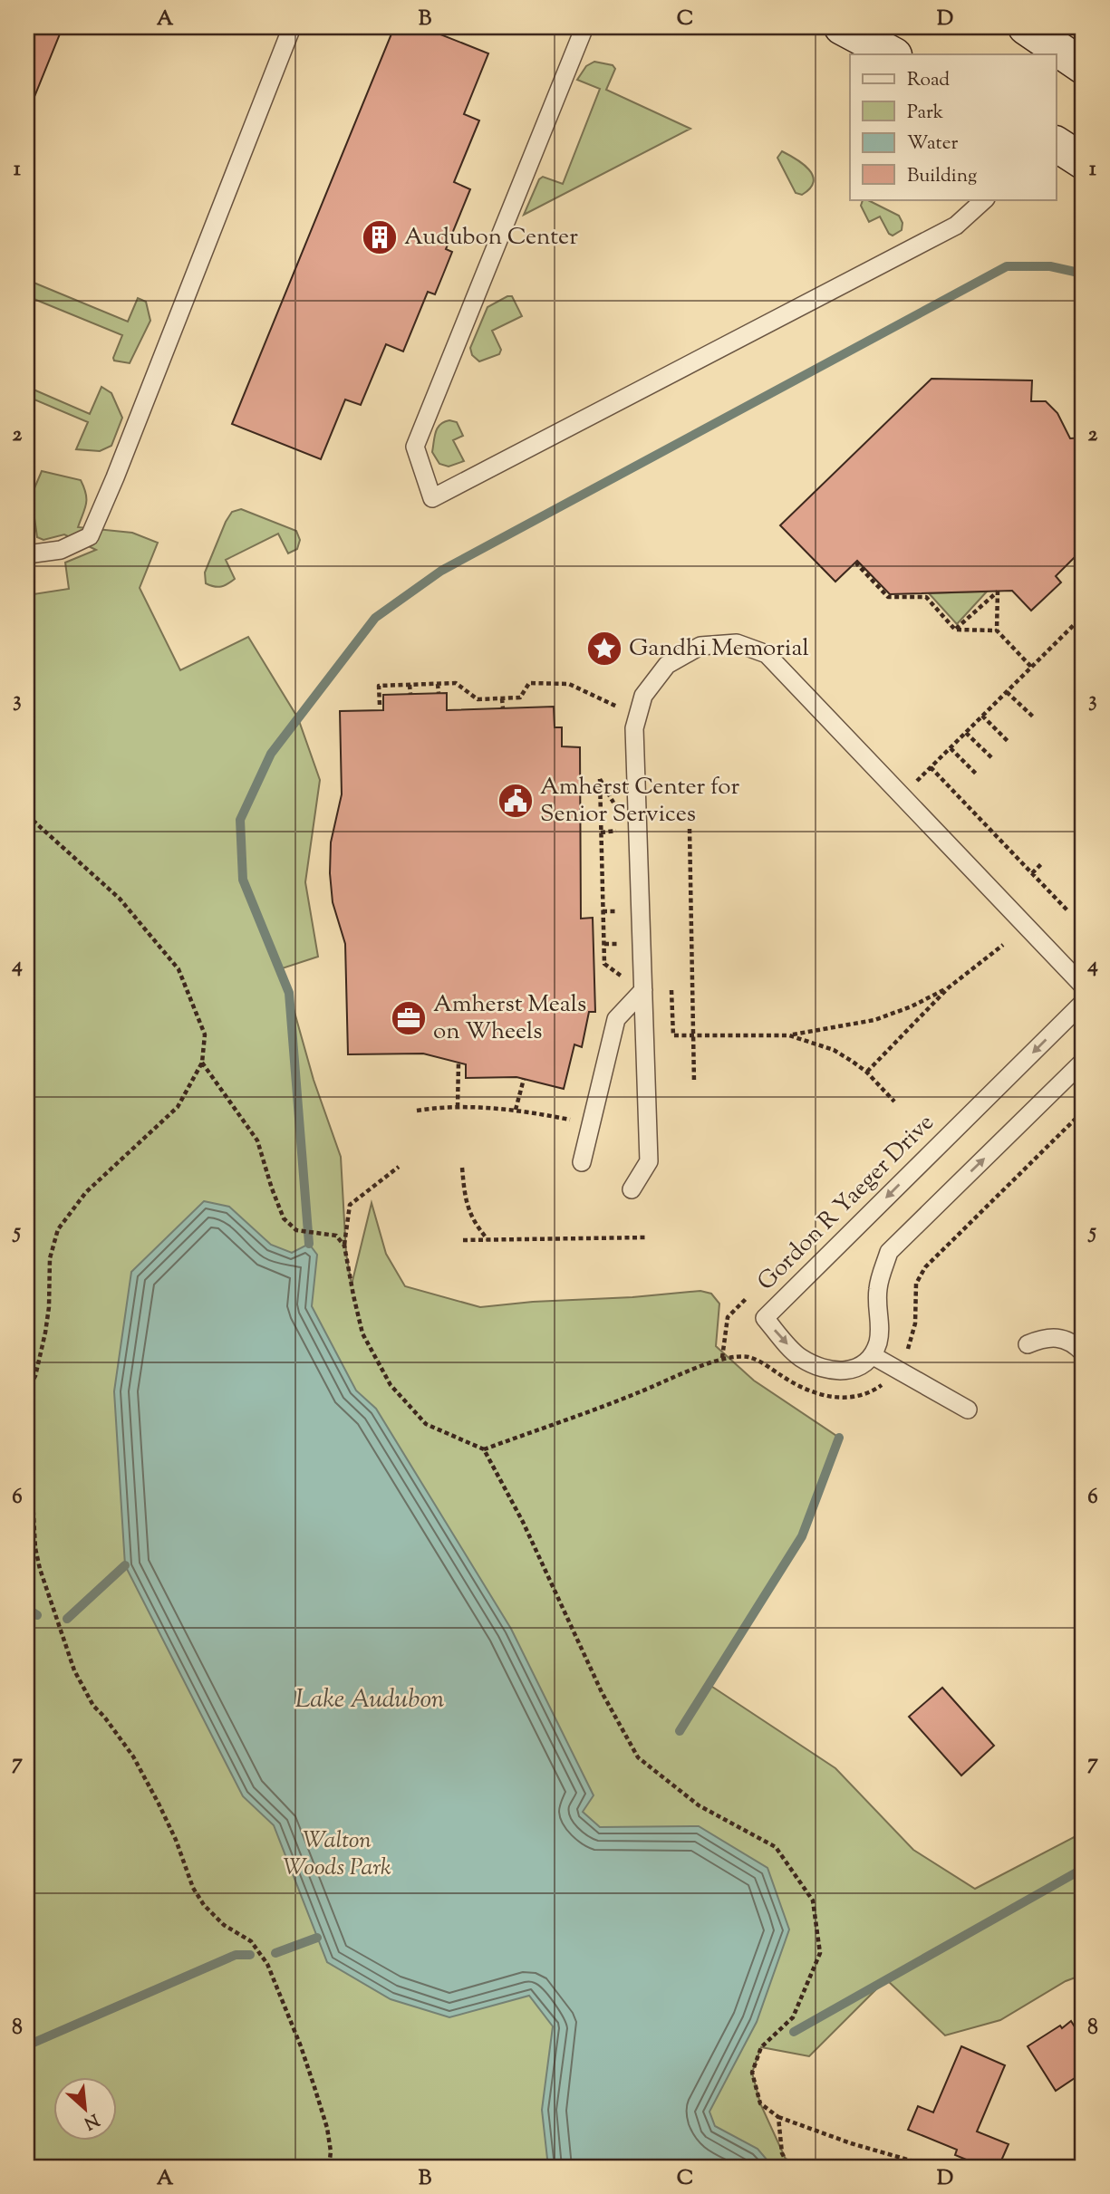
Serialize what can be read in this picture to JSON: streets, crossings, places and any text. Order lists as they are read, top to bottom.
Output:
{
  "streets": {
    "lane": ["Gordon R Yaeger Drive"]
  },
  "water": ["Lake Audubon"],
  "parks": ["Walton Woods Park"],
  "places": {
    "building": ["Audubon Center"],
    "place": ["Gandhi Memorial"],
    "public building": ["Amherst Center for Senior Services"],
    "office": ["Amherst Meals on Wheels"]
  },
  "legend": [
    "Road",
    "Park",
    "Water",
    "Building"
  ],
  "north": "bottom right",
  "grid": {
    "columns": [
      "A",
      "B",
      "C",
      "D"
    ],
    "rows": [
      "1",
      "2",
      "3",
      "4",
      "5",
      "6",
      "7",
      "8"
    ]
  }
}
